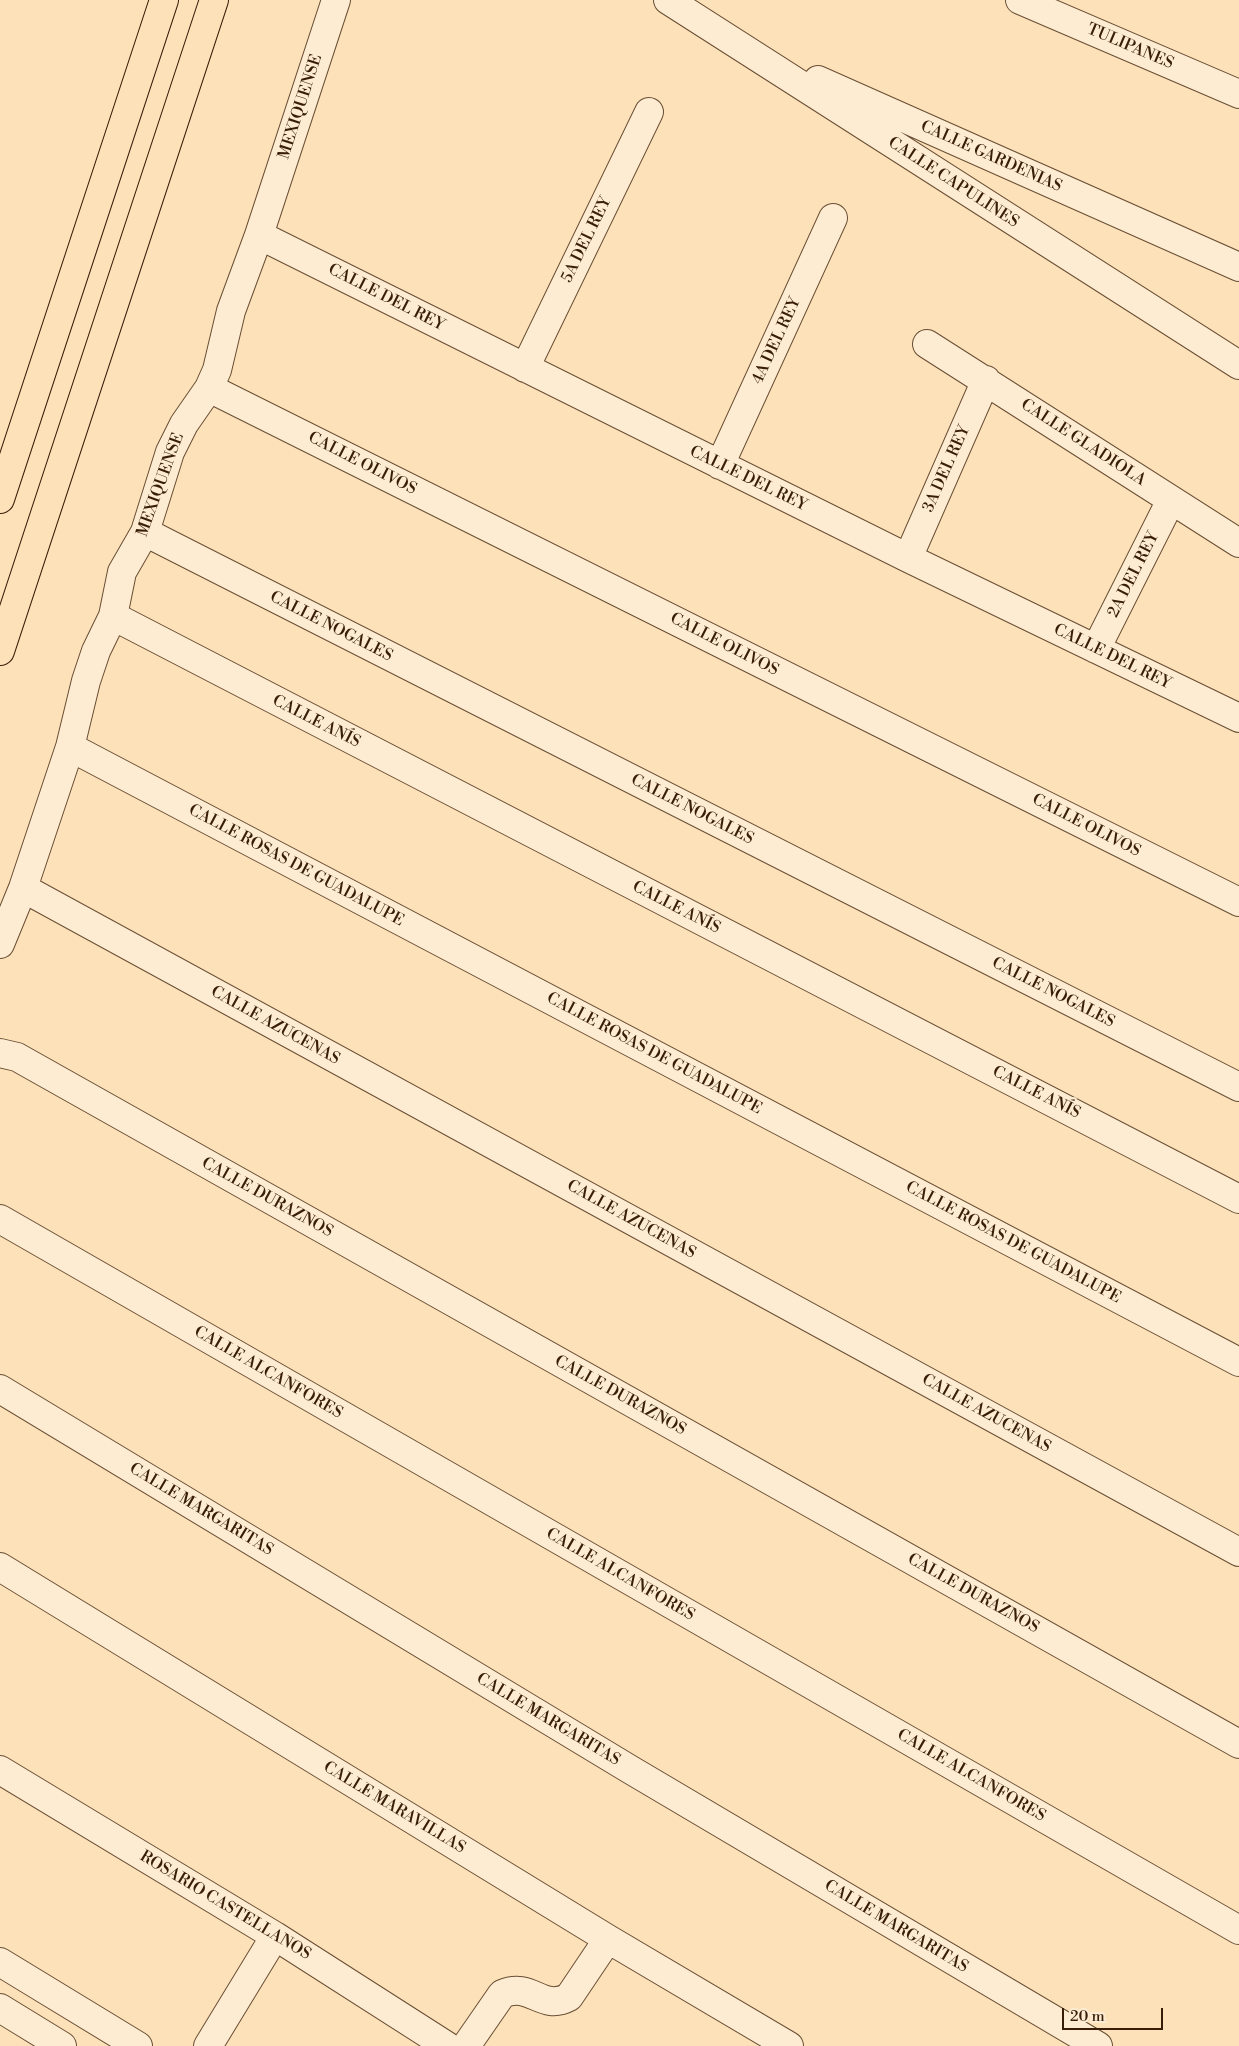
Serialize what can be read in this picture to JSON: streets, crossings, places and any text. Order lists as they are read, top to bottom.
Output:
{
  "streets": {
    "street": [
      "TULIPANES",
      "MEXIQUENSE",
      "CALLE GARDENIAS",
      "CALLE CAPULINES",
      "5A DEL REY",
      "CALLE DEL REY",
      "4A DEL REY",
      "CALLE GLADIOLA",
      "CALLE OLIVOS",
      "3A DEL REY",
      "2A DEL REY",
      "CALLE NOGALES",
      "CALLE ANÍS",
      "CALLE ROSAS DE GUADALUPE",
      "CALLE AZUCENAS",
      "CALLE DURAZNOS",
      "CALLE ALCANFORES",
      "CALLE MARGARITAS",
      "CALLE MARAVILLAS",
      "ROSARIO CASTELLANOS"
    ]
  },
  "crossings": [
    ["MEXIQUENSE", "CALLE DEL REY"],
    ["MEXIQUENSE", "CALLE OLIVOS"],
    ["MEXIQUENSE", "CALLE NOGALES"],
    ["MEXIQUENSE", "CALLE ANÍS"],
    ["MEXIQUENSE", "CALLE ROSAS DE GUADALUPE"],
    ["MEXIQUENSE", "CALLE AZUCENAS"],
    ["CALLE GARDENIAS", "CALLE CAPULINES"],
    ["5A DEL REY", "CALLE DEL REY"],
    ["CALLE DEL REY", "4A DEL REY"],
    ["CALLE DEL REY", "3A DEL REY"],
    ["CALLE DEL REY", "2A DEL REY"],
    ["CALLE GLADIOLA", "3A DEL REY"],
    ["CALLE GLADIOLA", "2A DEL REY"]
  ],
  "scale_bar": "20 m"
}
